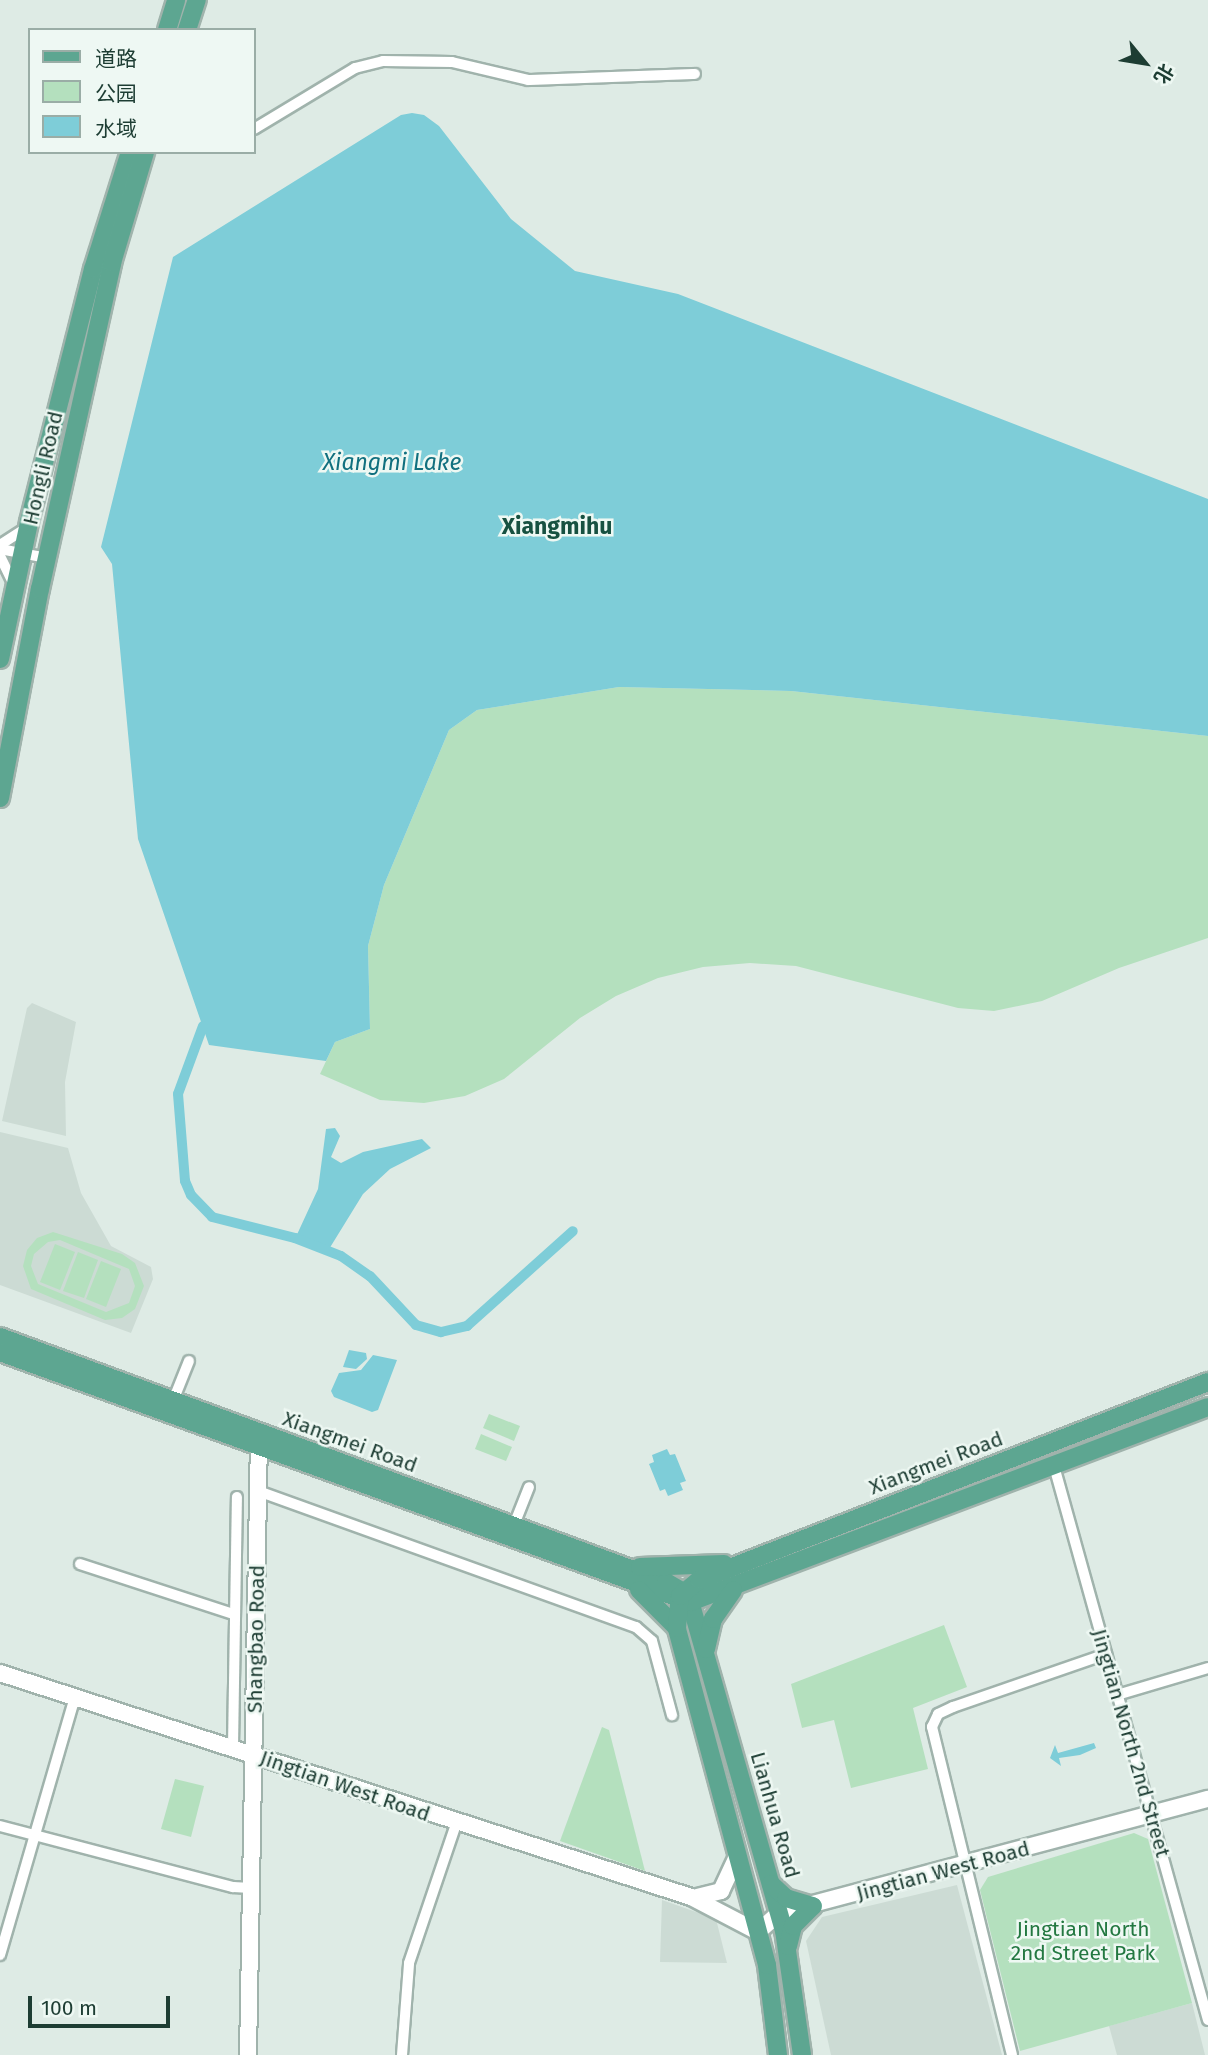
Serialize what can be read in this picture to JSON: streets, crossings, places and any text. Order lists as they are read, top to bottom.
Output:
{
  "streets": {
    "main road": ["Hongli Road", "Xiangmei Road", "Lianhua Road"],
    "street": ["Shangbao Road", "Jingtian North 2nd Street", "Jingtian West Road"]
  },
  "crossings": [
    ["Xiangmei Road", "Shangbao Road"],
    ["Xiangmei Road", "Lianhua Road"],
    ["Shangbao Road", "Jingtian West Road"],
    ["Jingtian North 2nd Street", "Jingtian West Road"],
    ["Jingtian West Road", "Lianhua Road"]
  ],
  "districts": ["Xiangmihu"],
  "water": ["Xiangmi Lake"],
  "parks": ["Jingtian North 2nd Street Park"],
  "legend": ["道路", "公园", "水域"],
  "scale_bar": "100 m",
  "north": "bottom right"
}
